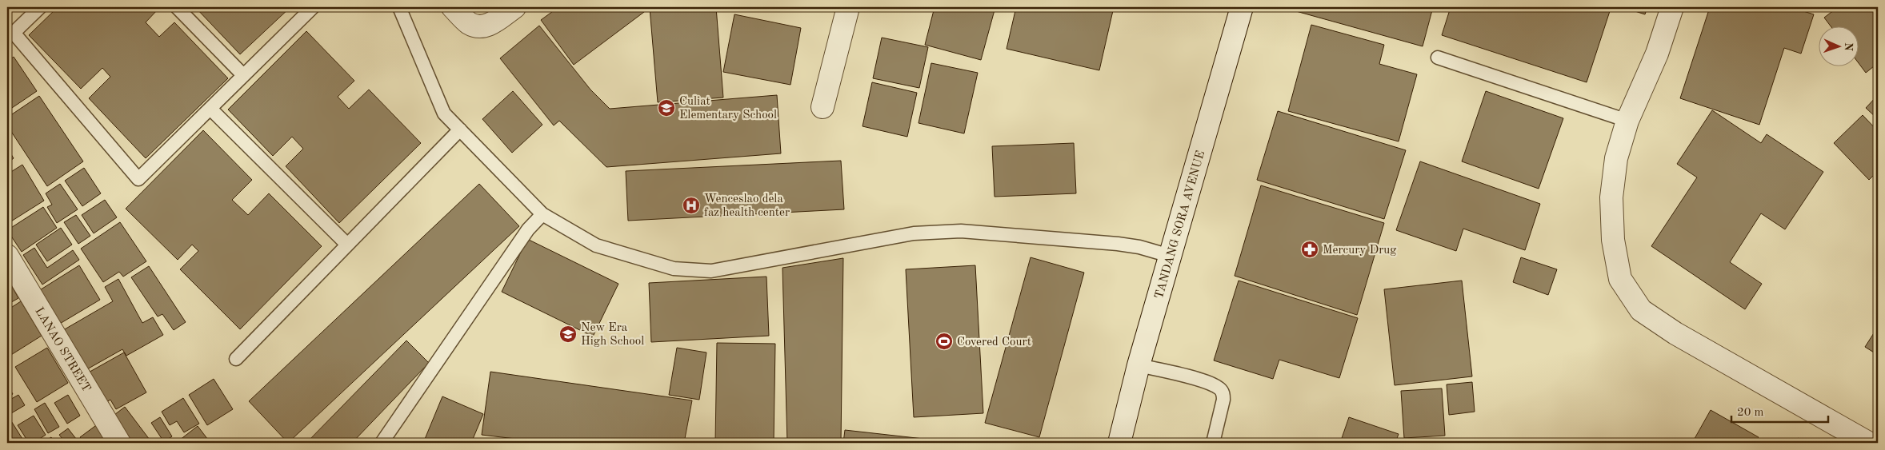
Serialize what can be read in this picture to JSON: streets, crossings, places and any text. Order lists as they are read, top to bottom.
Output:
{
  "streets": {
    "street": ["TANDANG SORA AVENUE", "LANAO STREET"]
  },
  "places": {
    "school or university": ["Culiat Elementary School", "New Era High School"],
    "hospital": ["Wenceslao dela faz health center"],
    "pharmacy": ["Mercury Drug"],
    "sports": ["Covered Court"]
  },
  "scale_bar": "20 m",
  "north": "right"
}
